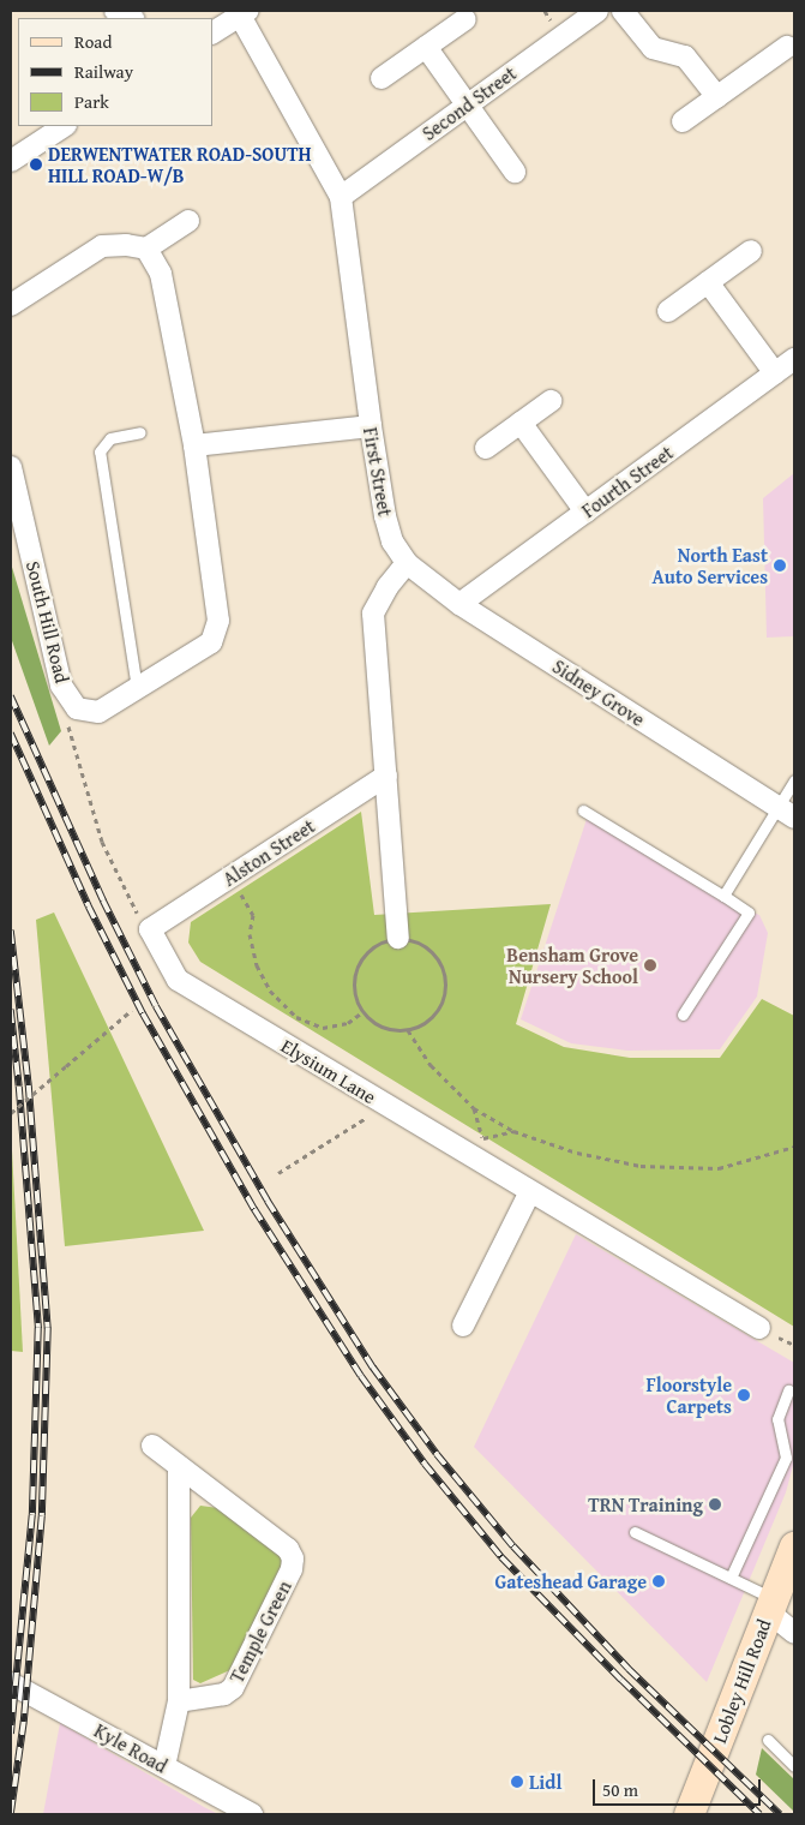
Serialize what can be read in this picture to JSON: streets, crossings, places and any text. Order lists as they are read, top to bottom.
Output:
{
  "streets": {
    "main road": ["Lobley Hill Road"],
    "street": [
      "Second Street",
      "First Street",
      "Fourth Street",
      "South Hill Road",
      "Sidney Grove",
      "Alston Street",
      "Elysium Lane",
      "Temple Green",
      "Kyle Road"
    ]
  },
  "crossings": [
    ["Second Street", "First Street"],
    ["First Street", "Sidney Grove"],
    ["Fourth Street", "Sidney Grove"],
    ["Alston Street", "Elysium Lane"]
  ],
  "places": [
    "DERWENTWATER ROAD-SOUTH HILL ROAD-W/B",
    "North East Auto Services",
    "Bensham Grove Nursery School",
    "Floorstyle Carpets",
    "TRN Training",
    "Gateshead Garage",
    "Lidl"
  ],
  "legend": ["Road", "Railway", "Park"],
  "scale_bar": "50 m"
}
